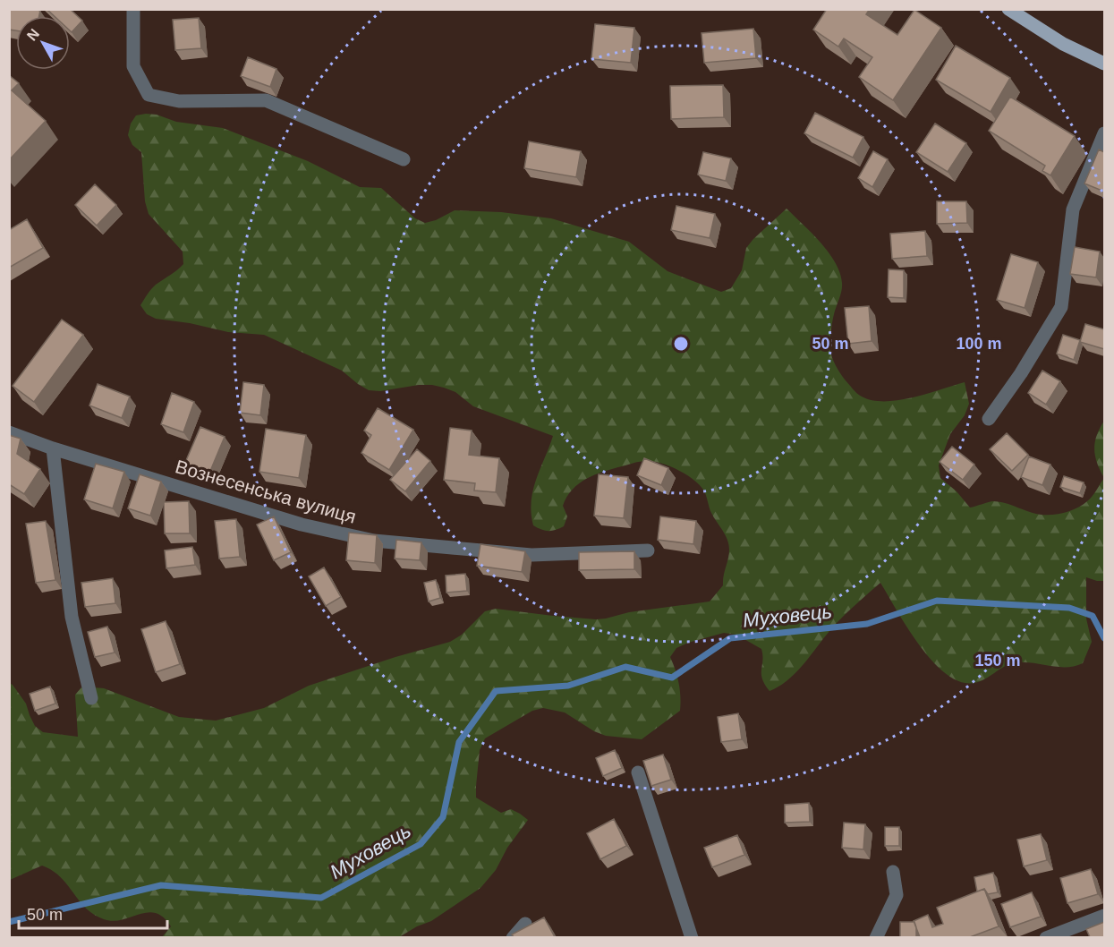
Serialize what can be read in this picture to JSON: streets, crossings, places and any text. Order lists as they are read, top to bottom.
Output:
{
  "streets": {
    "street": ["Вознесенська вулиця"]
  },
  "water": ["Муховець"],
  "scale_bar": "50 m",
  "north": "top left",
  "rings": ["50 m", "100 m", "150 m"]
}
